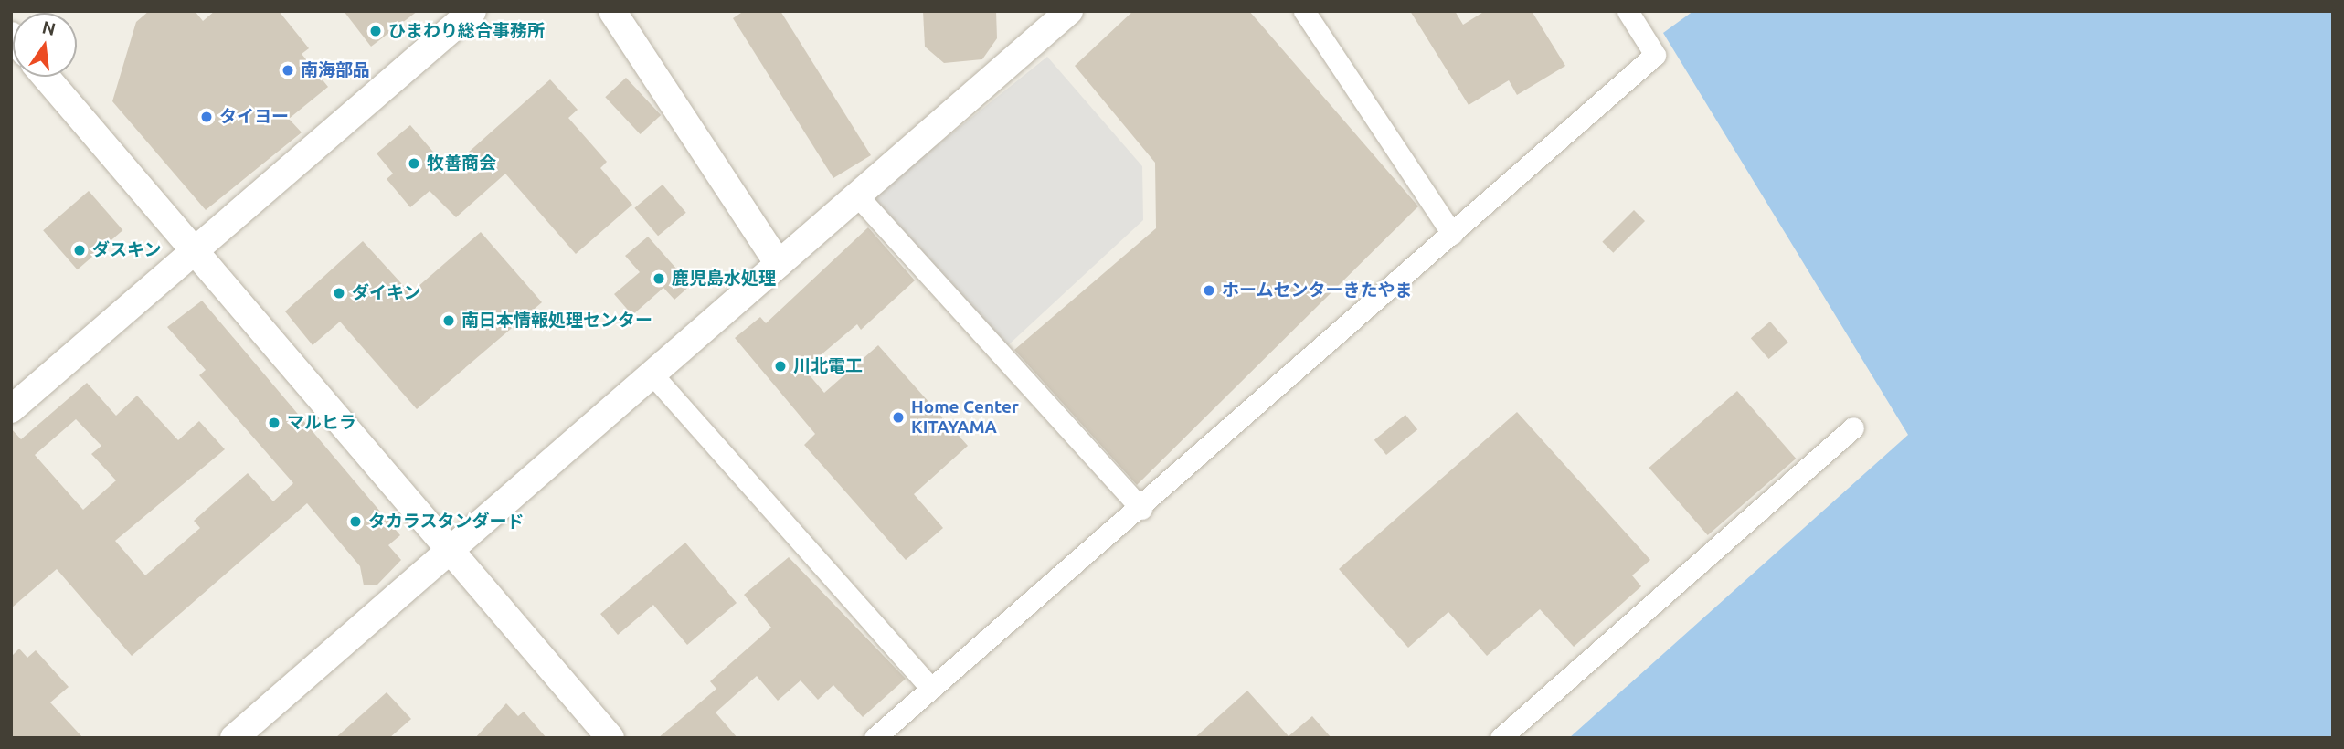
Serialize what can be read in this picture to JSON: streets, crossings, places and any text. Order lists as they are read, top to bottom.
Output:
{
  "places": [
    "ひまわり総合事務所",
    "南海部品",
    "タイヨー",
    "牧善商会",
    "ダスキン",
    "鹿児島水処理",
    "ホームセンターきたやま",
    "ダイキン",
    "南日本情報処理センター",
    "川北電工",
    "Home Center KITAYAMA",
    "マルヒラ",
    "タカラスタンダード"
  ],
  "north": "top"
}
